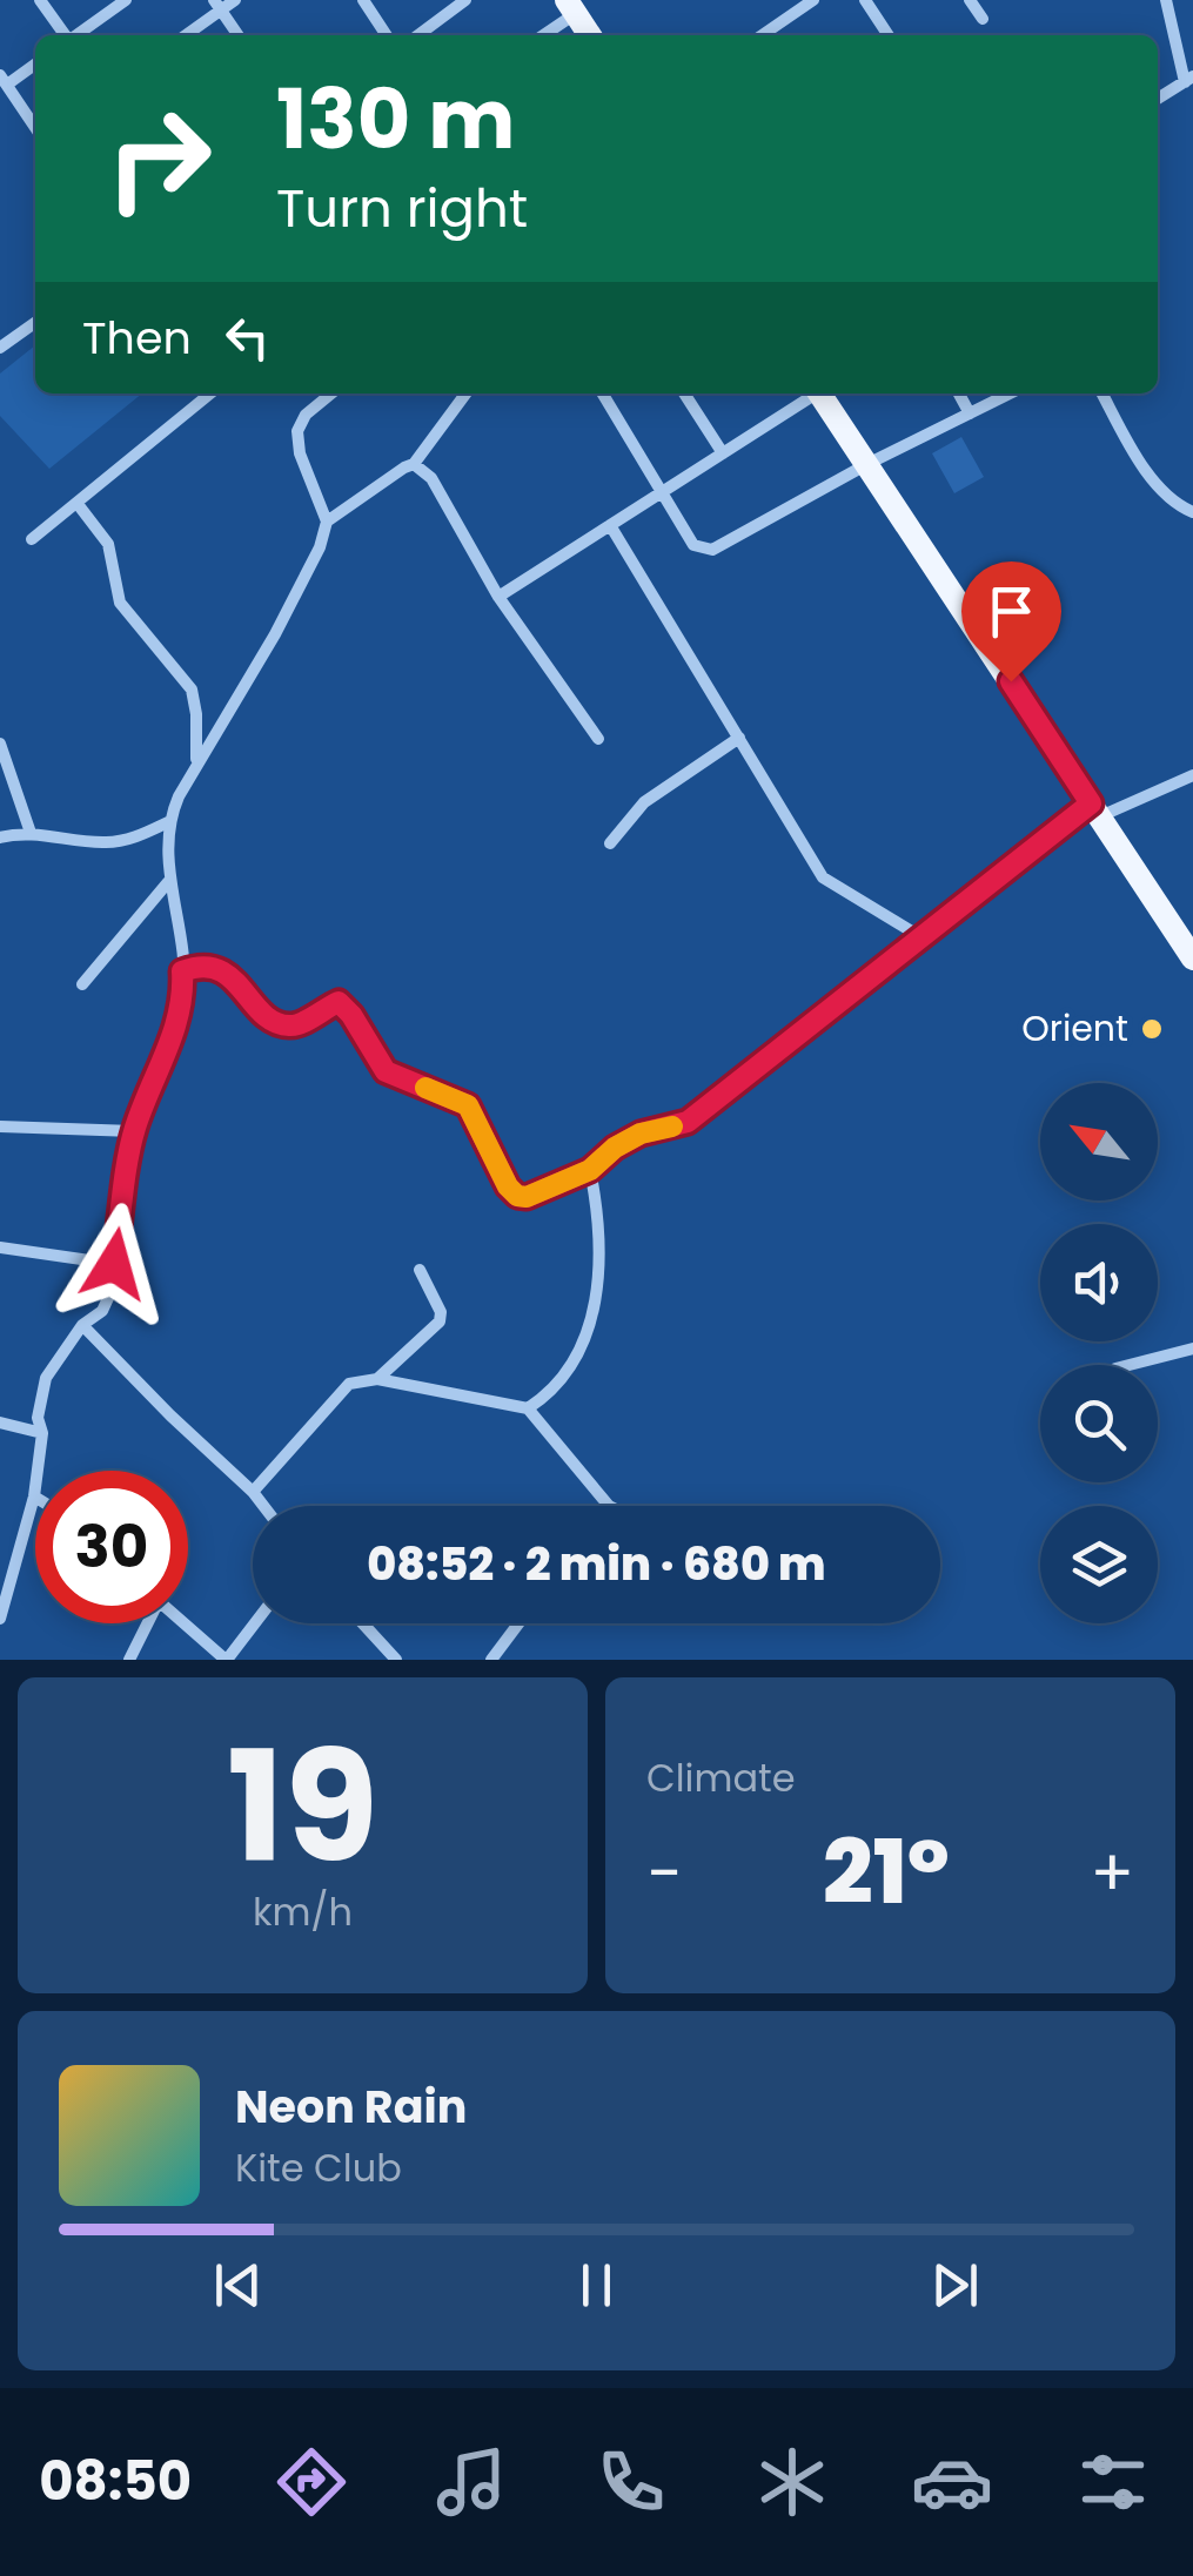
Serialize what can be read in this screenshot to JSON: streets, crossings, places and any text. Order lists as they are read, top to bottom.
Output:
{
  "places": ["Orient"],
  "north": "top left",
  "page": {
    "turn": ["130 m", "Turn right"],
    "then": "Then",
    "limit": "30",
    "trip": "08:52 · 2 min · 680 m",
    "tile": [
      ["19", "km/h"],
      "Climate"
    ],
    "heat": ["−", "21°", "+"],
    "song": ["Neon Rain", "Kite Club"],
    "tabs": "08:50"
  }
}
